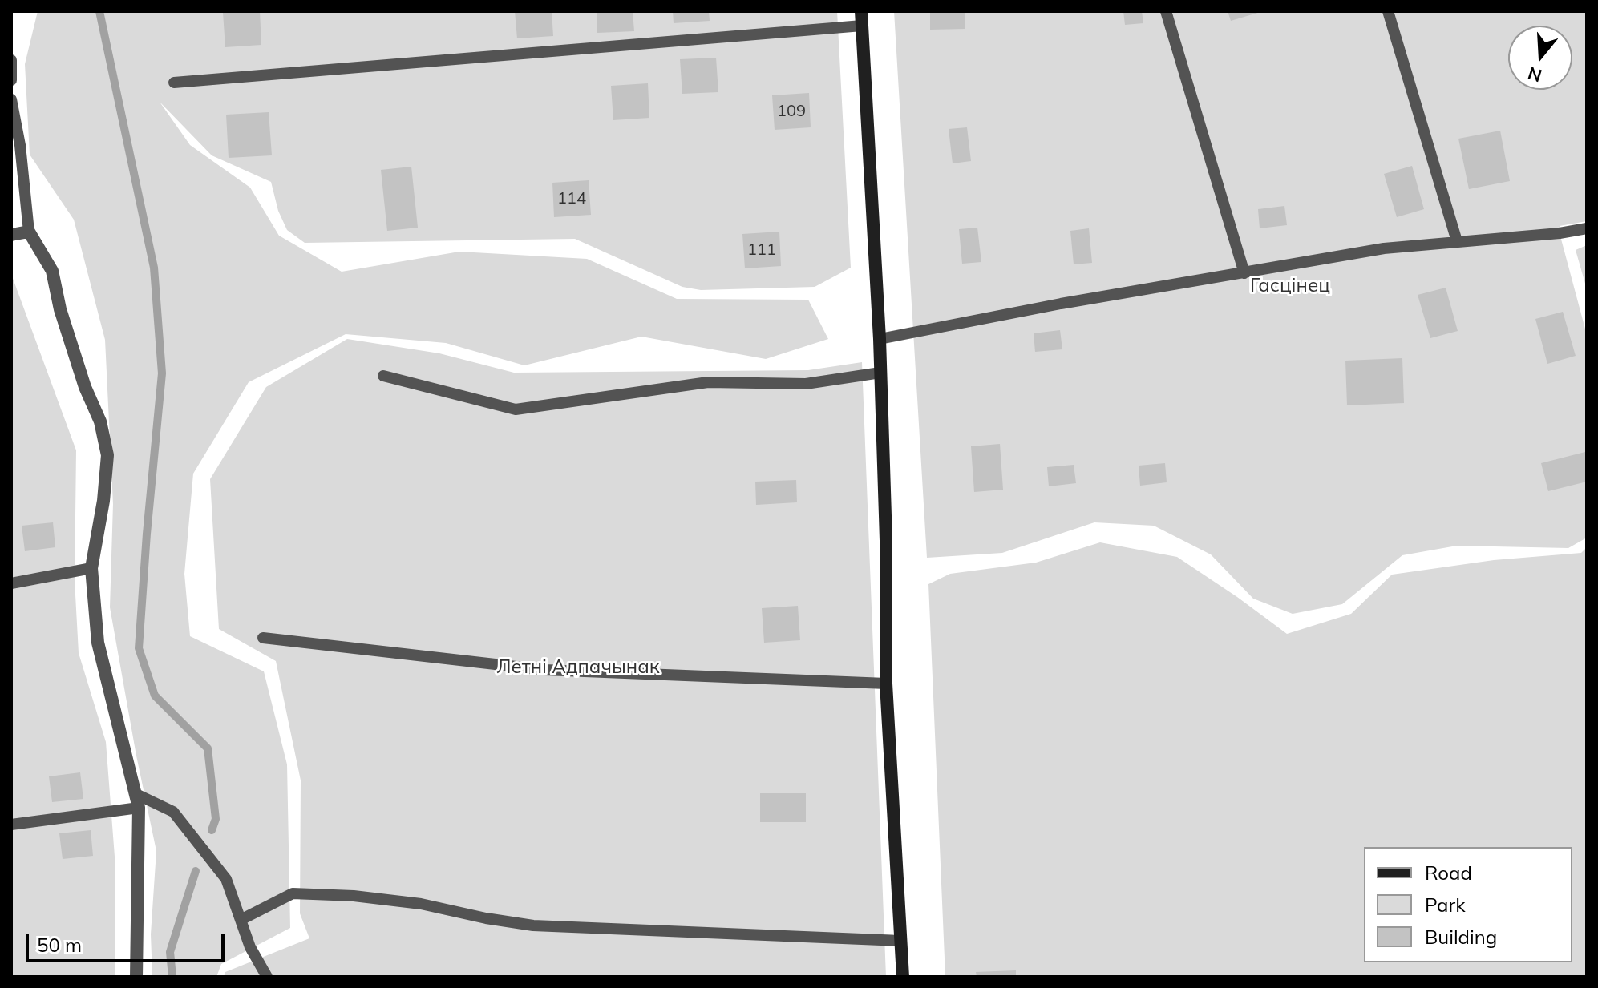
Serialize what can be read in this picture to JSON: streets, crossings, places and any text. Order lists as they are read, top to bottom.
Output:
{
  "parks": ["Гасцінец", "Летні Адпачынак"],
  "house_numbers": ["109", "114", "111"],
  "legend": ["Road", "Park", "Building"],
  "scale_bar": "50 m",
  "north": "bottom"
}
